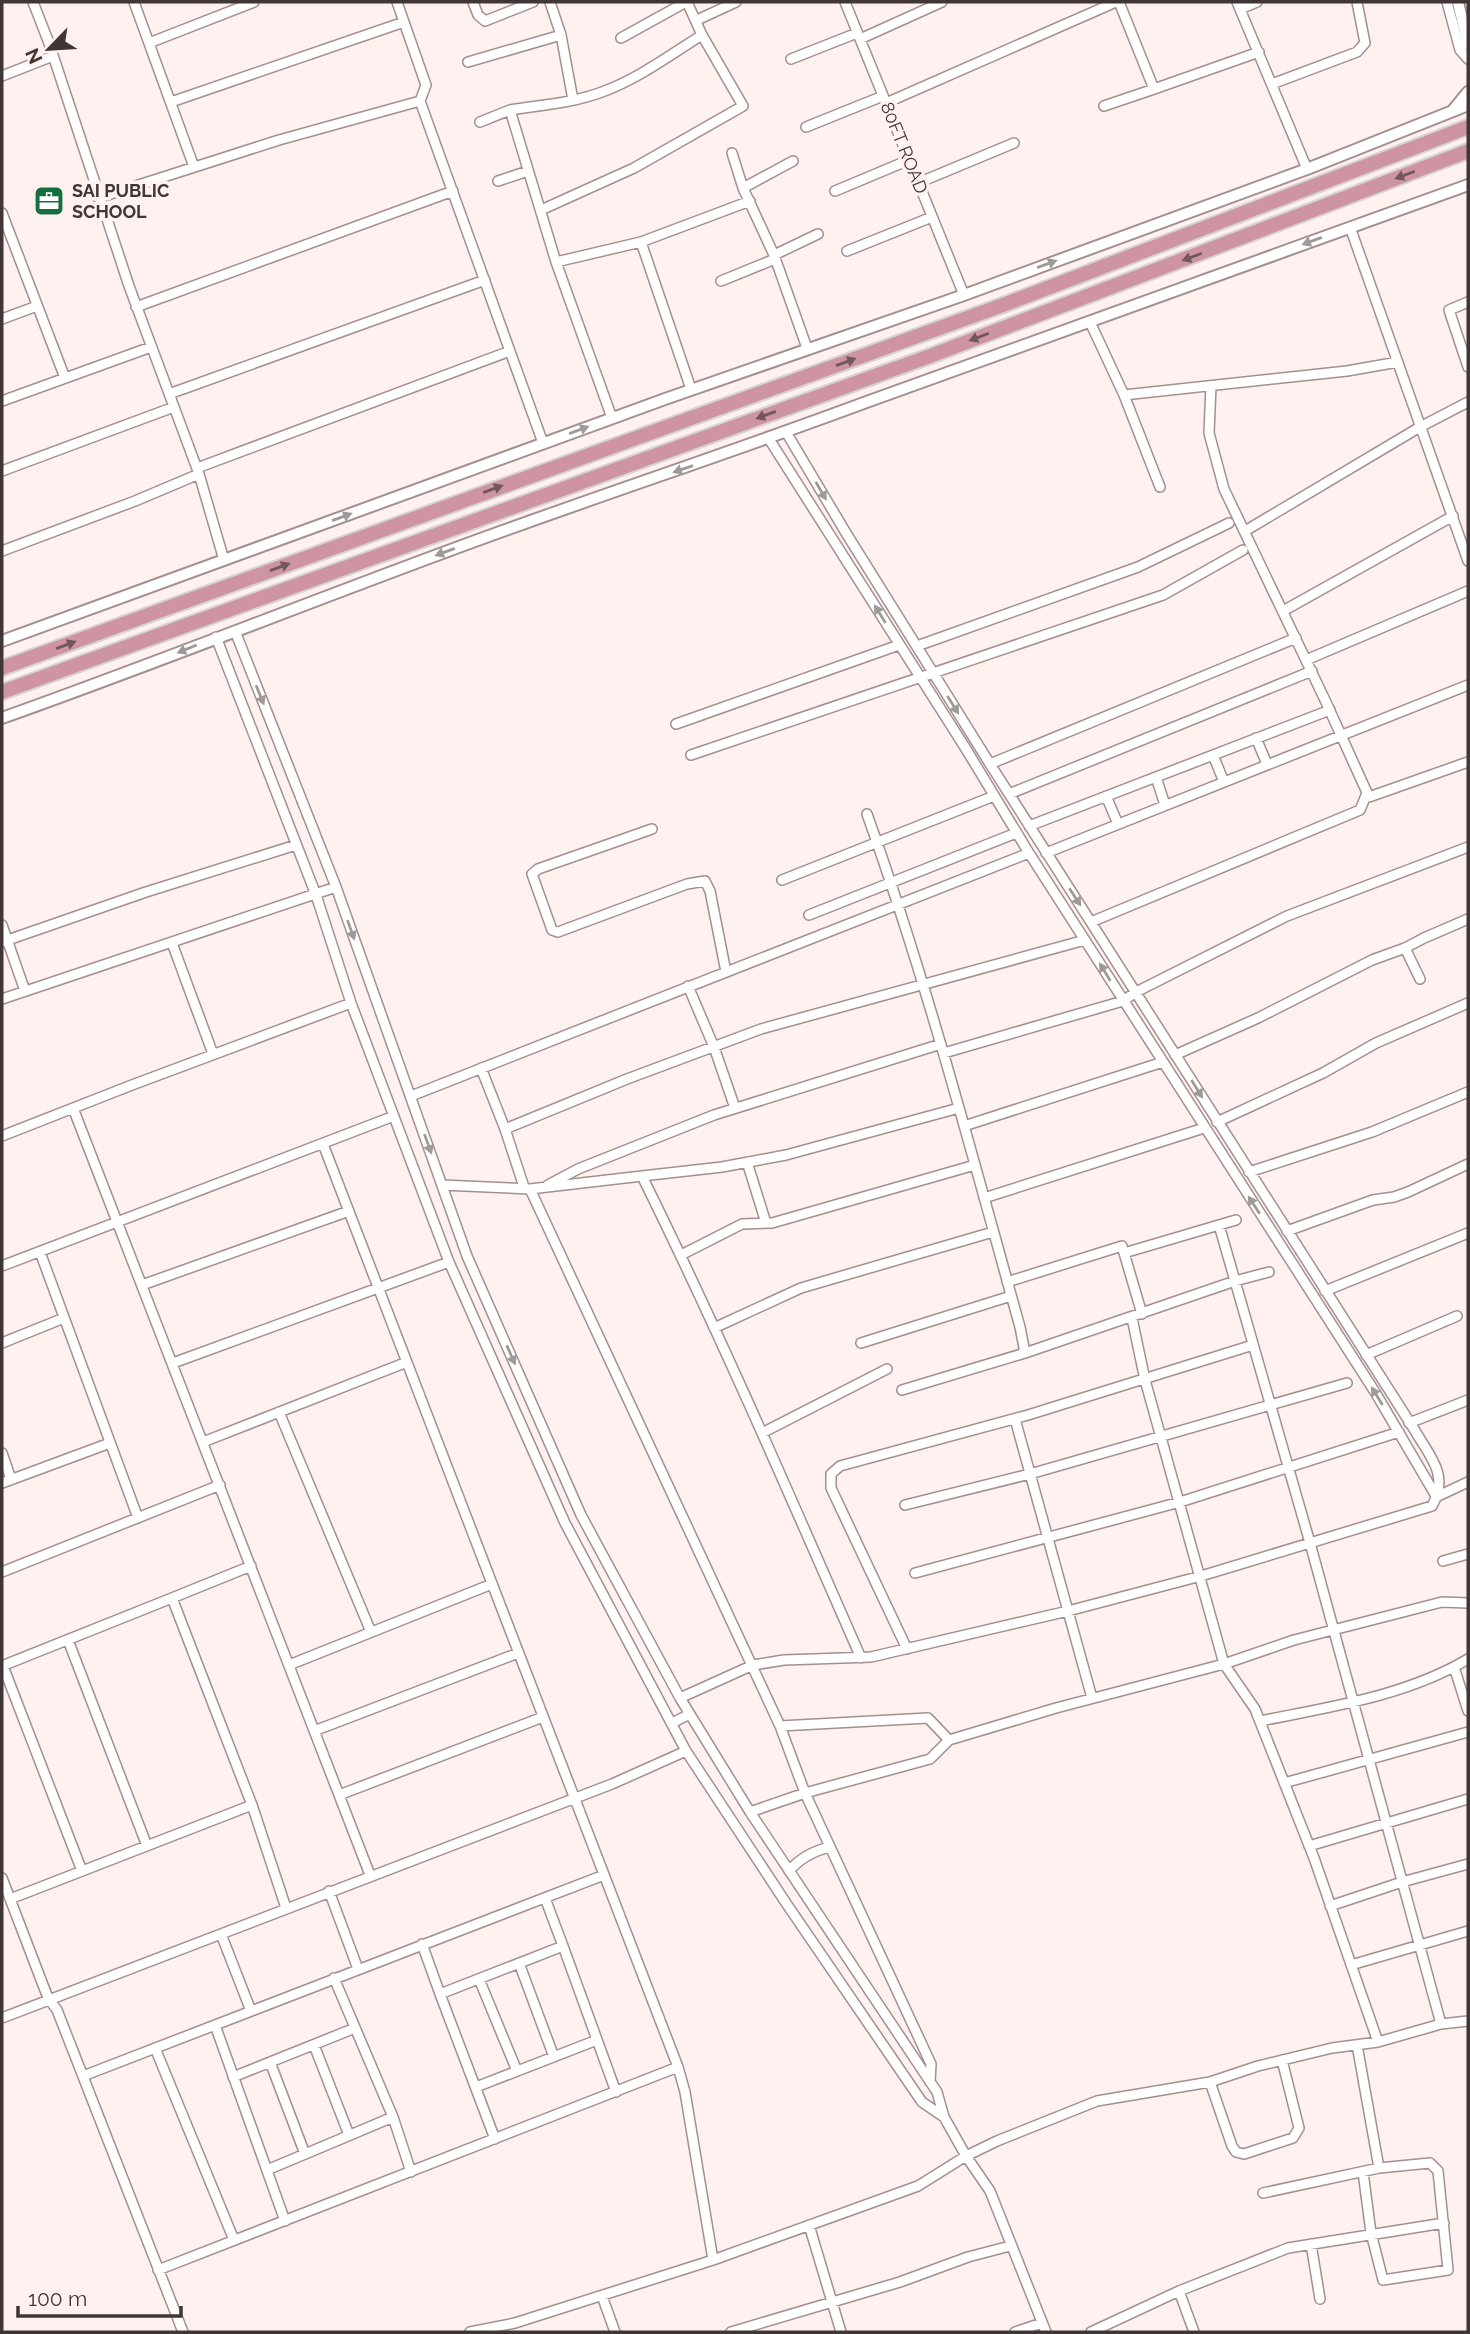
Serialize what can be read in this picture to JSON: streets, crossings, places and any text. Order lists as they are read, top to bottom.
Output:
{
  "streets": {
    "street": ["80FT ROAD"]
  },
  "places": {
    "office": ["SAI PUBLIC SCHOOL"]
  },
  "scale_bar": "100 m",
  "north": "bottom left"
}
